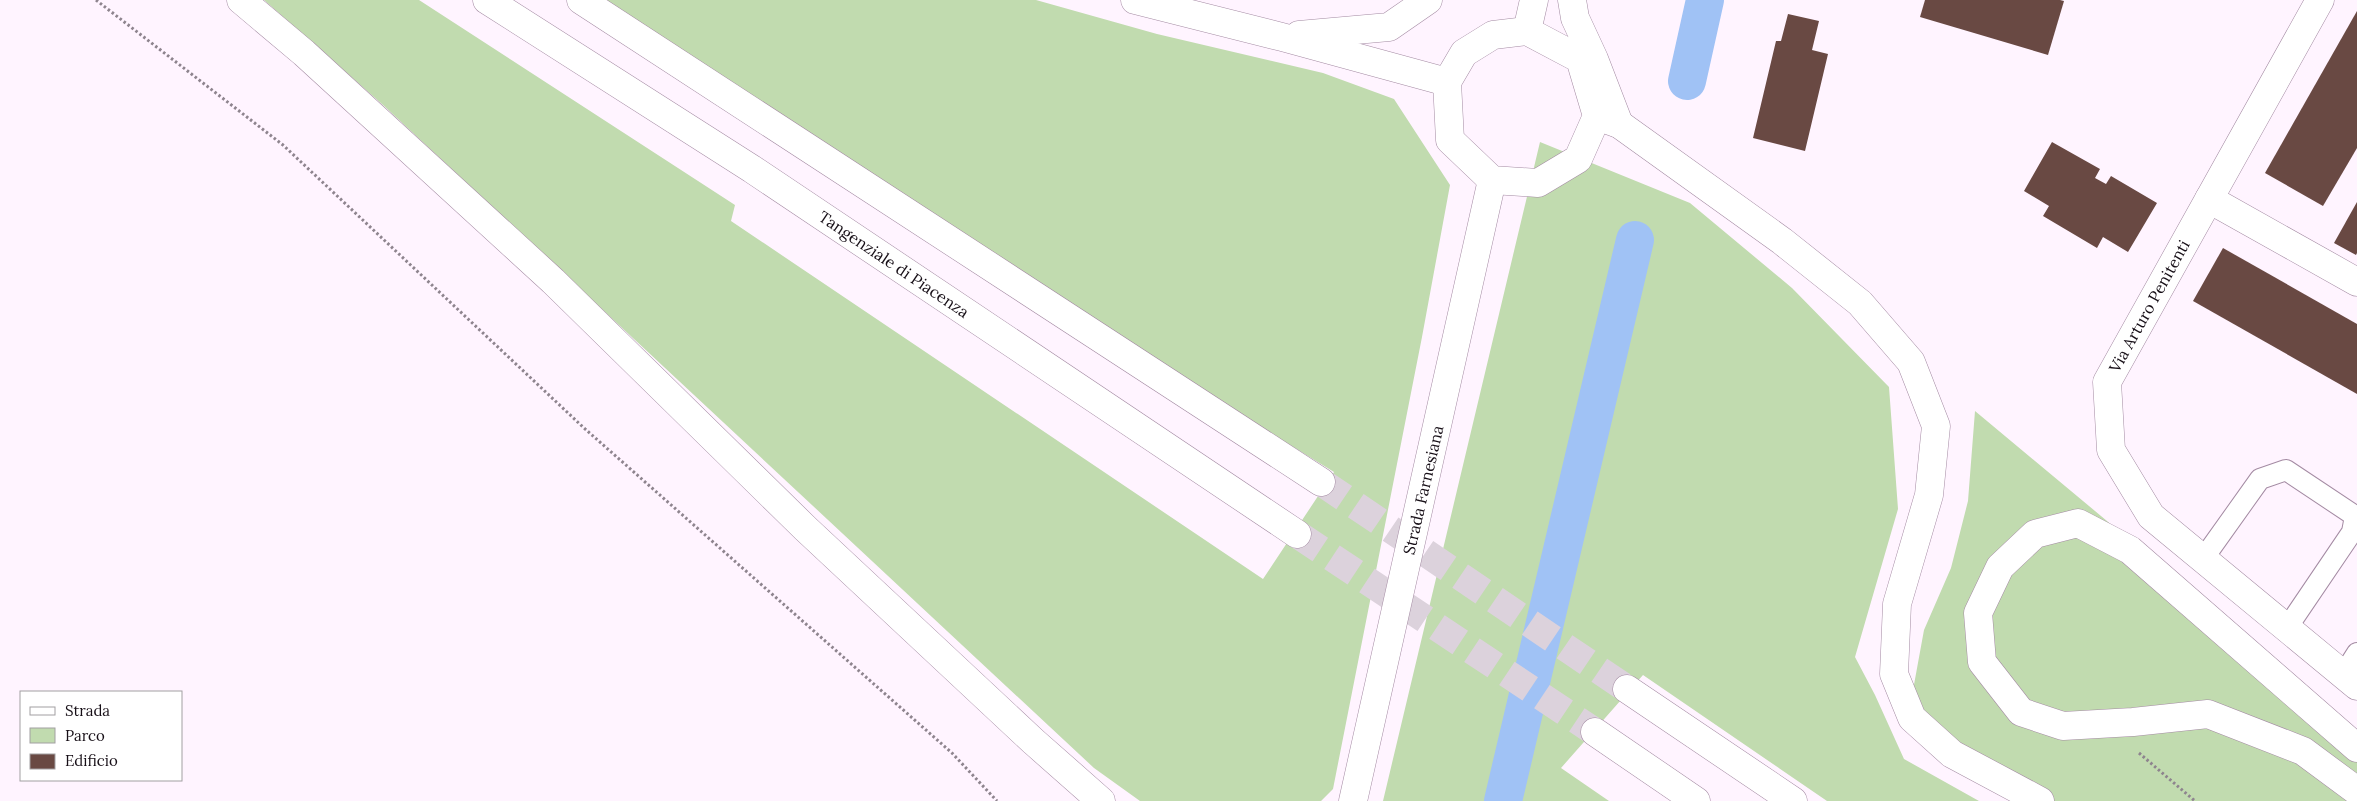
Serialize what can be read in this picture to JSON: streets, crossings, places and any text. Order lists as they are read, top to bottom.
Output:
{
  "streets": {
    "main road": ["Tangenziale di Piacenza", "Via Arturo Penitenti", "Strada Farnesiana"]
  },
  "legend": ["Strada", "Parco", "Edificio"]
}
